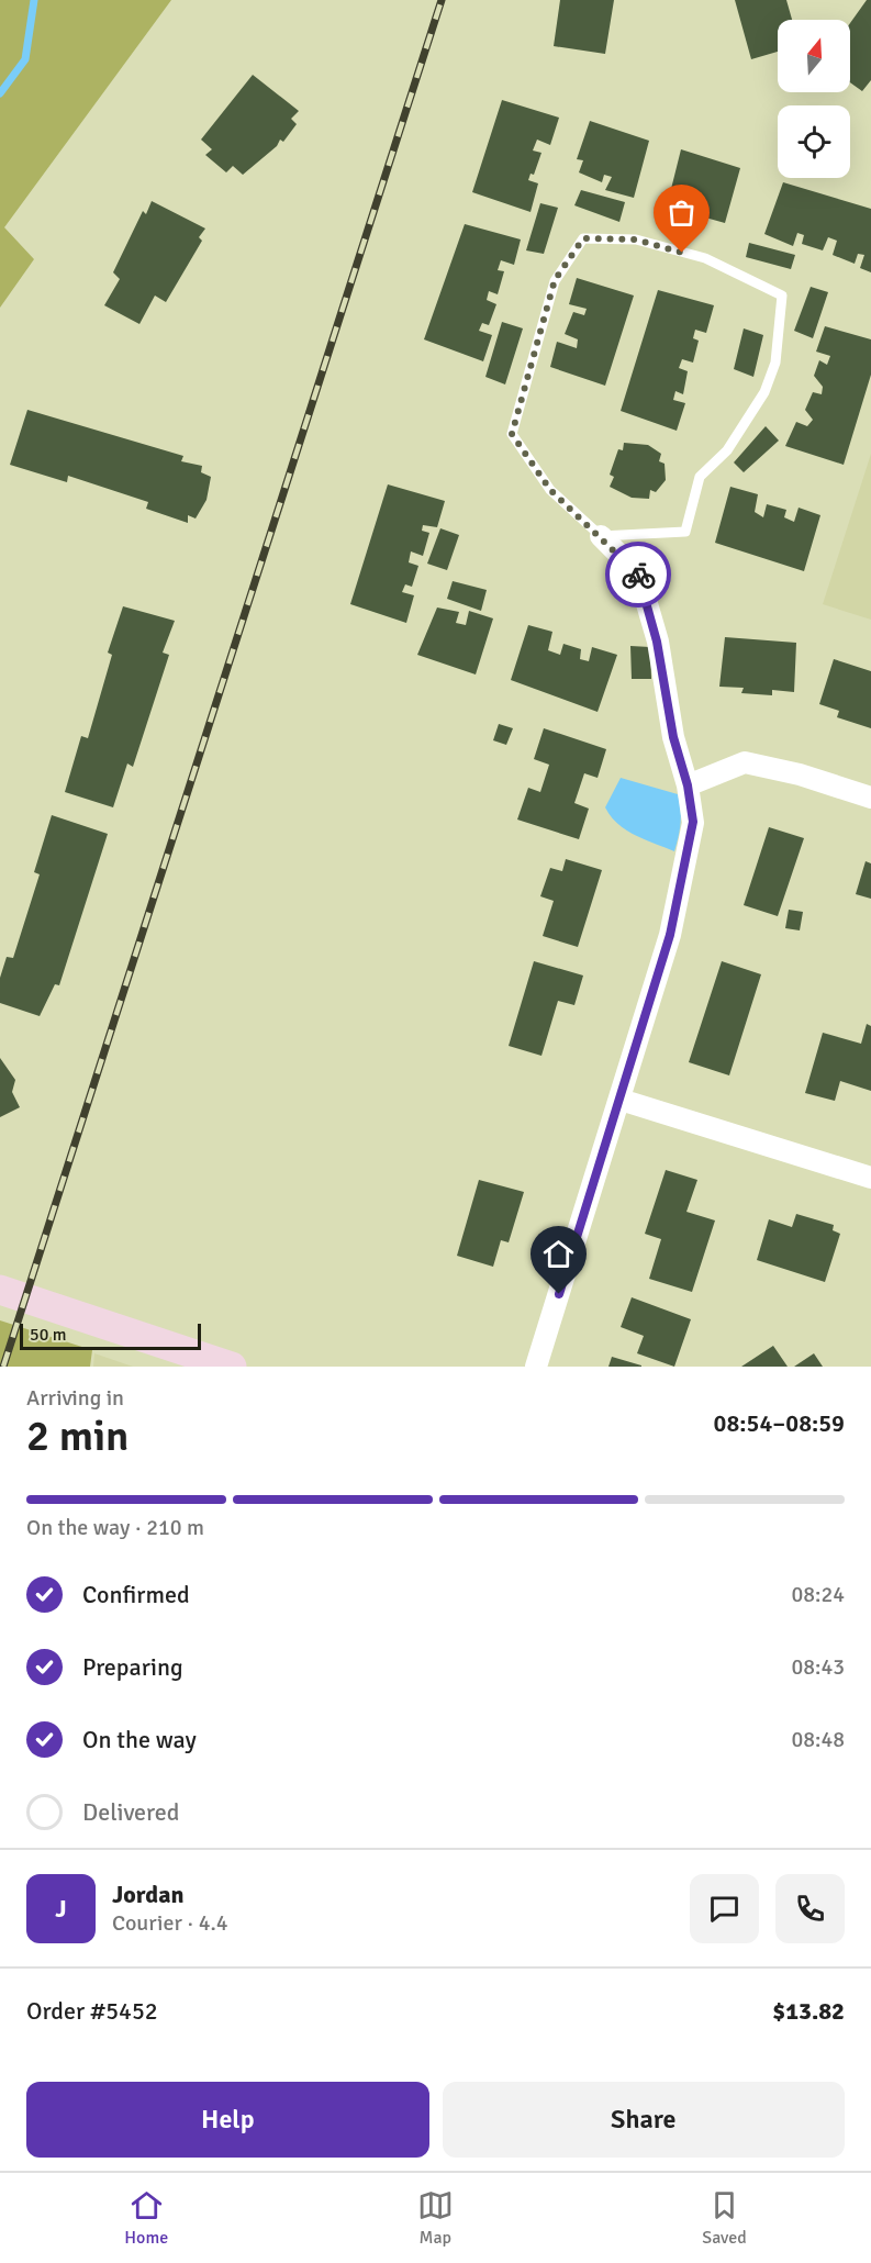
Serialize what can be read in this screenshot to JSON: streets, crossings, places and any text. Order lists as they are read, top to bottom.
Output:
{
  "scale_bar": "50 m",
  "north": "top",
  "page": {
    "scale": "50 m",
    "heading": ["2 min", "Arriving in", "08:54–08:59"],
    "panel": [
      "Jordan",
      "Courier · 4.4",
      "Order #5452",
      "$13.82"
    ],
    "bar": "On the way · 210 m",
    "list": [
      ["Confirmed", "08:24"],
      ["Preparing", "08:43"],
      ["On the way", "08:48"],
      "Delivered"
    ],
    "round": "J",
    "buttons": ["Help", "Share"],
    "tabs": ["Home", "Map", "Saved"]
  }
}
